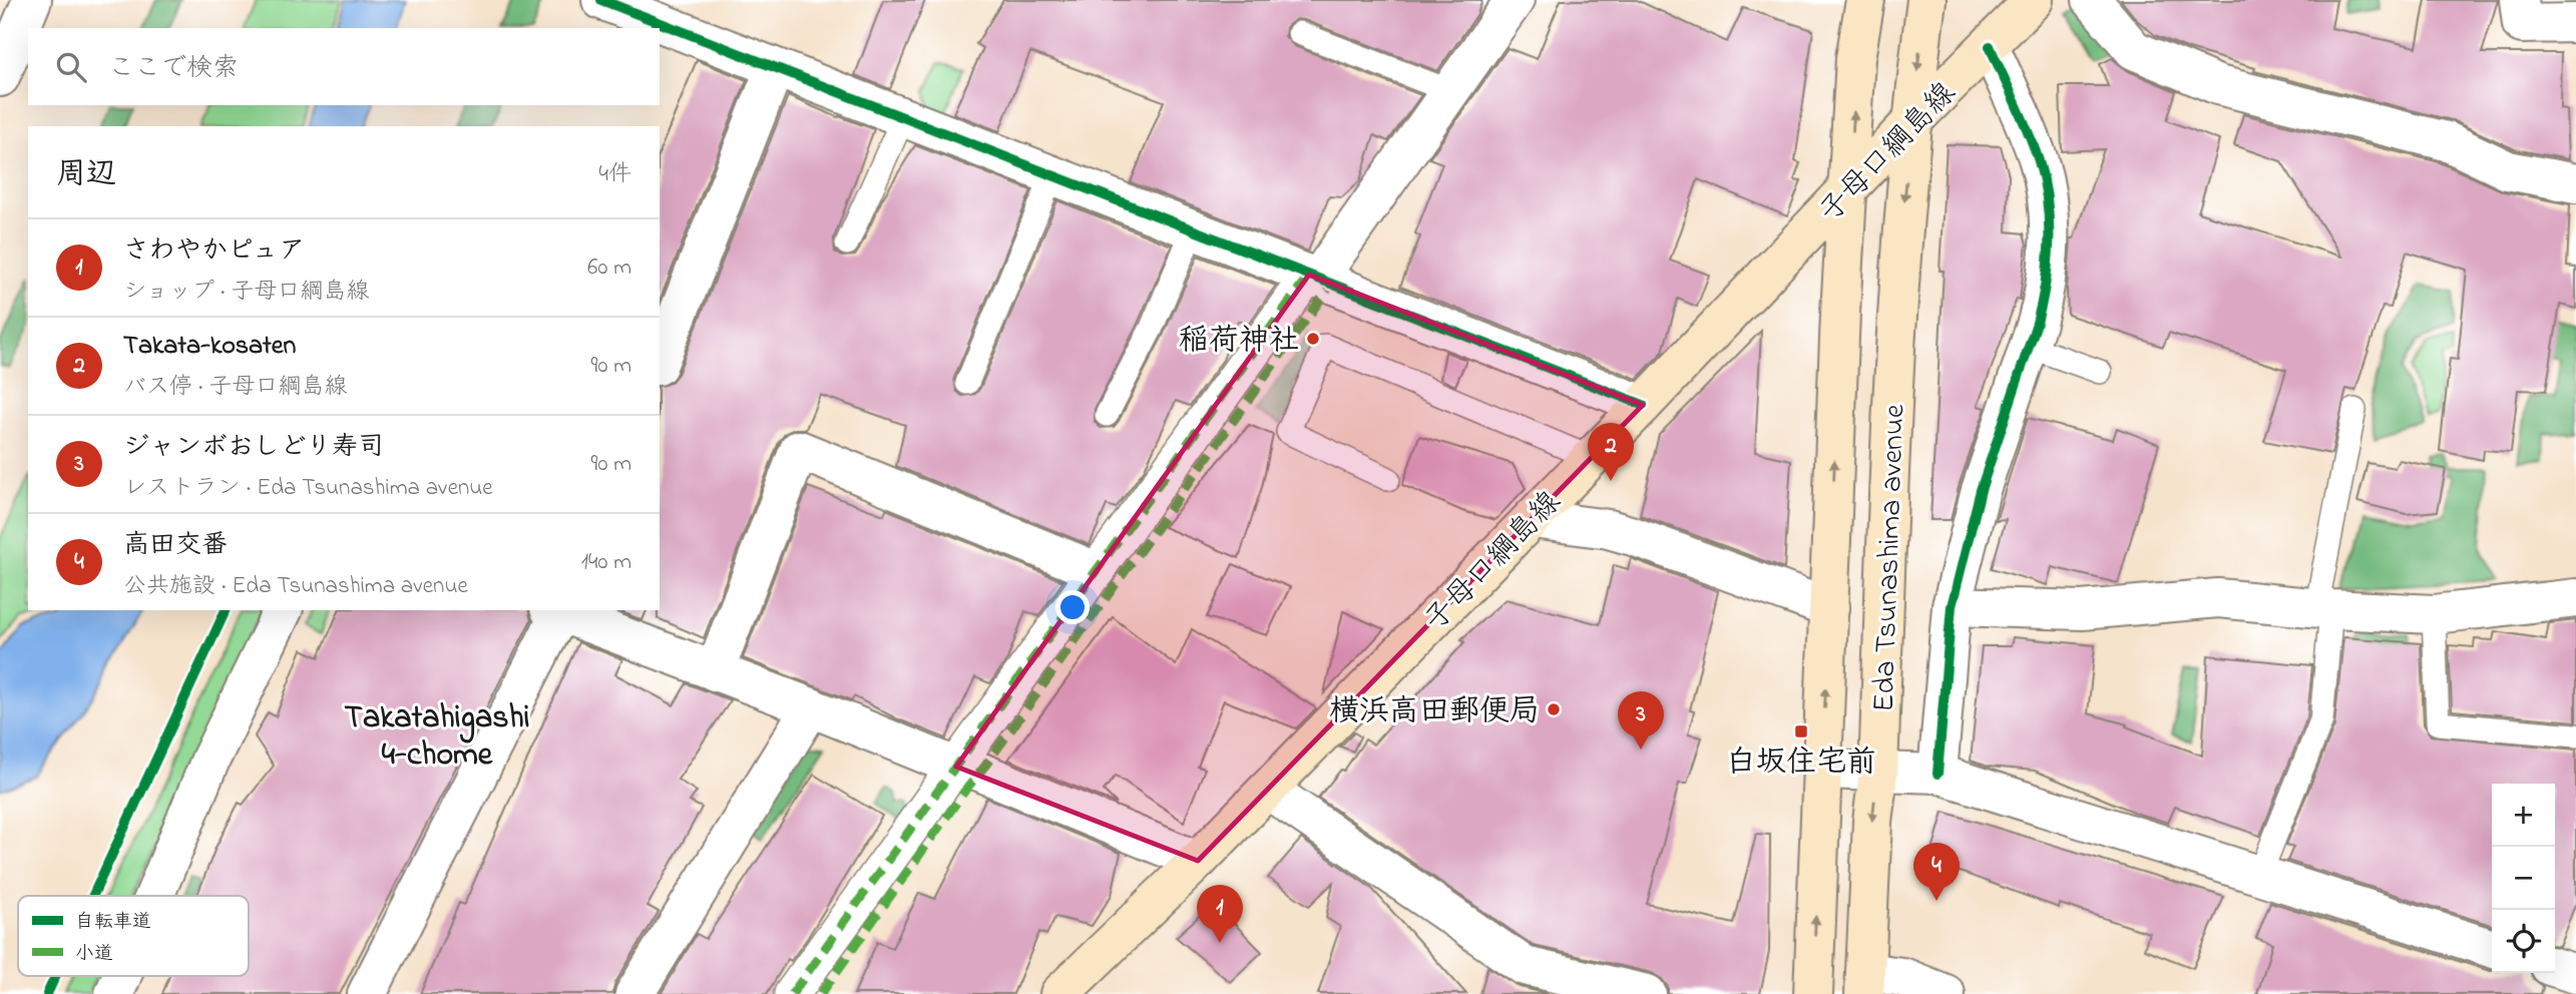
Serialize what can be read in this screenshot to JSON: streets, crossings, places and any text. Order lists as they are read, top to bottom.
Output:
{
  "streets": {
    "main road": ["子母口綱島線", "Eda Tsunashima avenue"]
  },
  "crossings": [
    ["子母口綱島線", "Eda Tsunashima avenue"]
  ],
  "districts": ["Takatahigashi 4-chome"],
  "places": {
    "other": ["稲荷神社", "横浜高田郵便局"],
    "transit": ["白坂住宅前"]
  },
  "legend": ["自転車道", "小道"],
  "page": {
    "search": "ここで検索",
    "heading": ["周辺", "4件"],
    "list": [
      {
        "mark": "1",
        "name": "さわやかピュア",
        "note": "ショップ · 子母口綱島線",
        "value": "60 m"
      },
      {
        "mark": "2",
        "name": "Takata-kosaten",
        "note": "バス停 · 子母口綱島線",
        "value": "90 m"
      },
      {
        "mark": "3",
        "name": "ジャンボおしどり寿司",
        "note": "レストラン · Eda Tsunashima avenue",
        "value": "90 m"
      },
      {
        "mark": "4",
        "name": "高田交番",
        "note": "公共施設 · Eda Tsunashima avenue",
        "value": "140 m"
      }
    ],
    "pins": [
      "2",
      "3",
      "4",
      "1"
    ],
    "map_buttons": ["+", "−"]
  }
}
